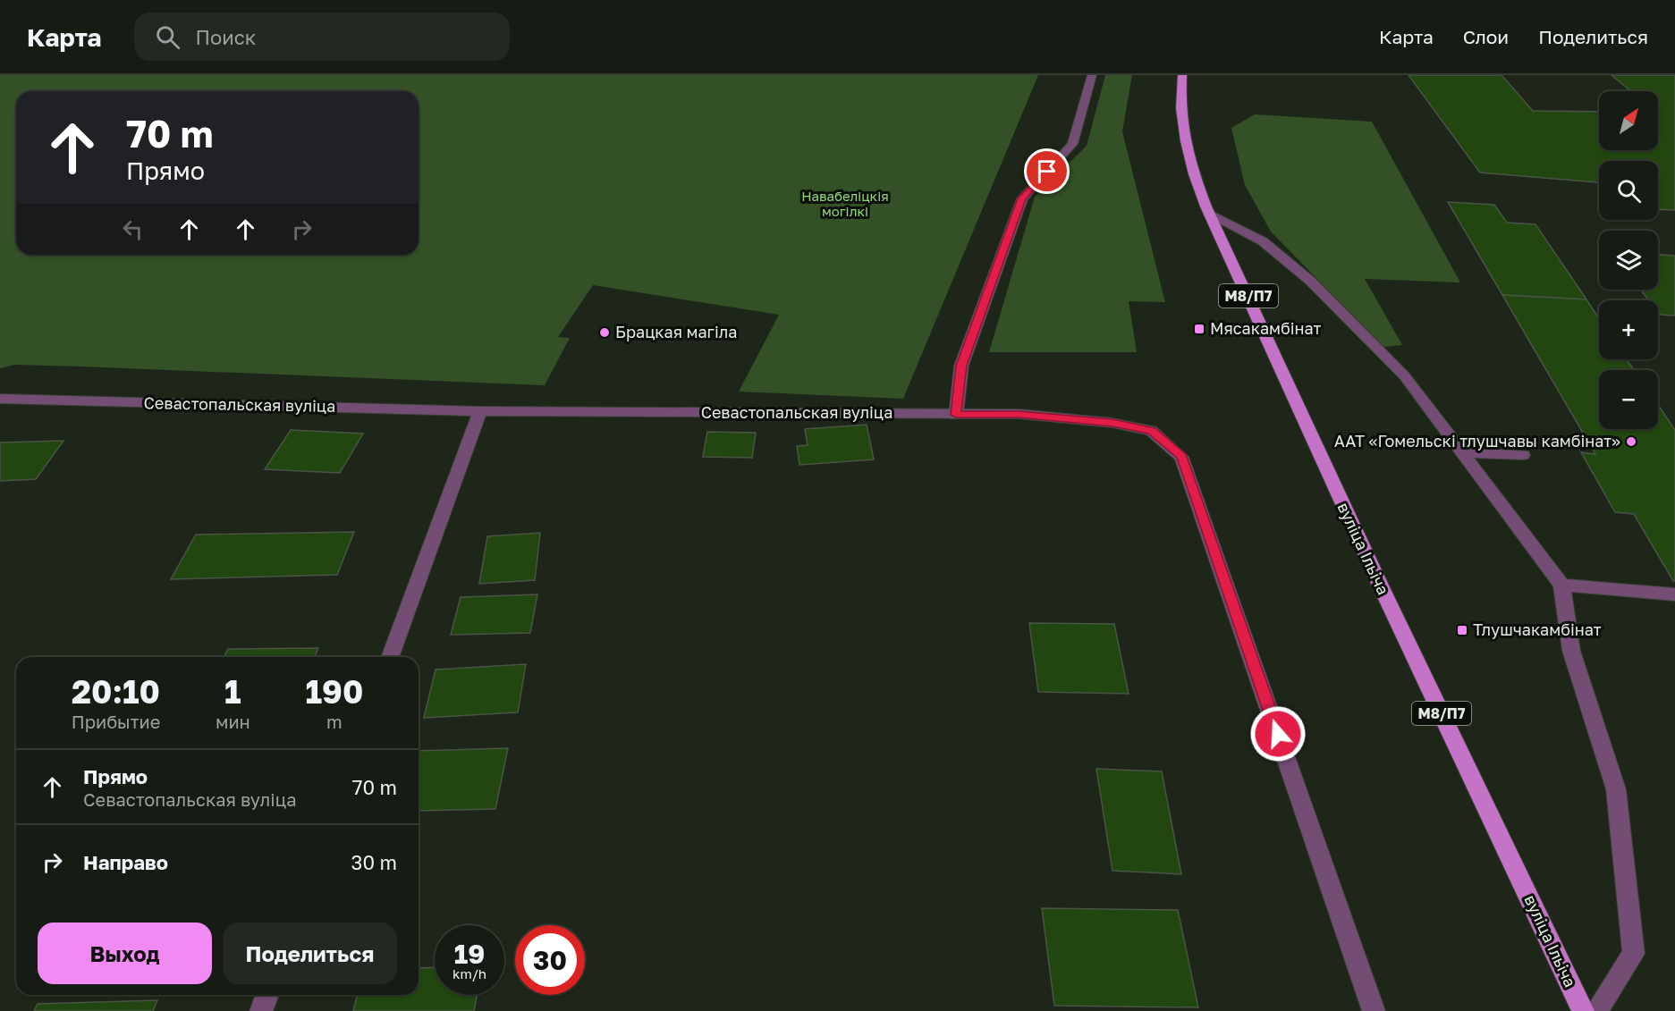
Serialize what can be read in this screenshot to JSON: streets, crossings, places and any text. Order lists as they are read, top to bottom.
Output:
{
  "streets": {
    "main road": ["М8/П7", "вуліца Ільіча"],
    "street": ["Севастопальская вуліца"]
  },
  "parks": ["Навабеліцкія могілкі"],
  "places": {
    "transit": ["Мясакамбінат", "Тлушчакамбінат"],
    "other": ["Брацкая магіла", "ААТ «Гомельскі тлушчавы камбінат»"]
  },
  "north": "top right",
  "page": {
    "header": "Карта",
    "search": "Поиск",
    "nav": ["Карта", "Слои", "Поделиться"],
    "map_buttons": ["+", "−"],
    "turn": ["70 m", "Прямо"],
    "eta": [
      "20:10",
      "Прибытие",
      "1",
      "мин",
      "190",
      "m"
    ],
    "list": [
      {
        "name": "Прямо",
        "note": "Севастопальская вуліца",
        "value": "70 m"
      },
      {
        "name": "Направо",
        "value": "30 m"
      }
    ],
    "buttons": ["Выход", "Поделиться"],
    "speed": "19 km/h",
    "limit": "30"
  }
}
